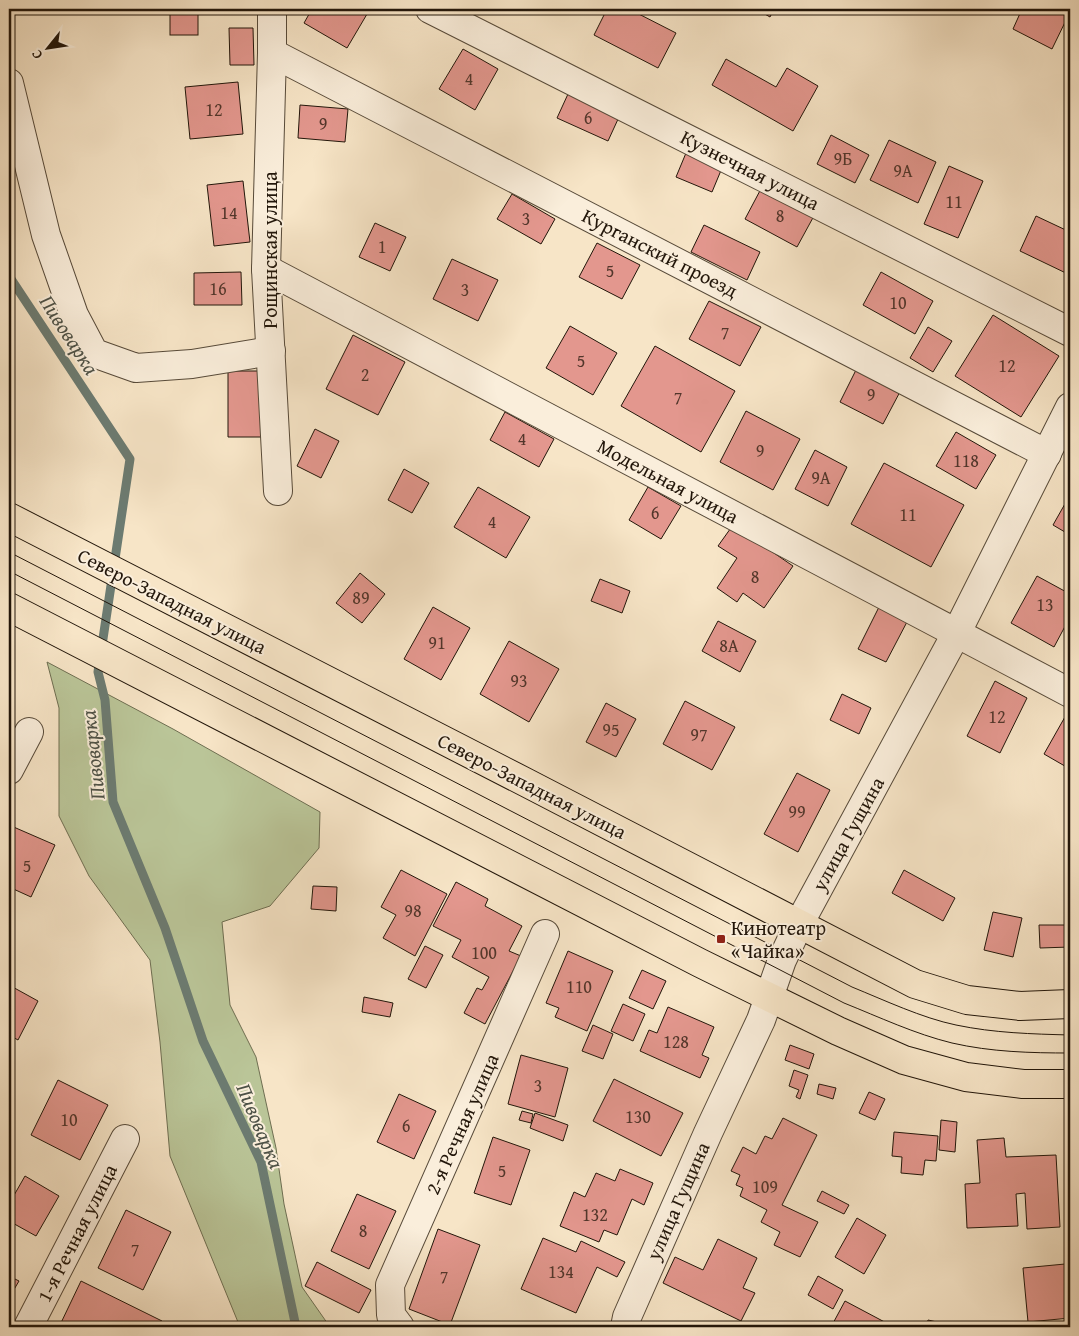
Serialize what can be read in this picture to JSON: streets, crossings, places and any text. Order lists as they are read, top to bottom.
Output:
{
  "streets": {
    "main road": ["Северо-Западная улица"],
    "street": [
      "Кузнечная улица",
      "Рощинская улица",
      "Курганский проезд",
      "Модельная улица",
      "улица Гущина",
      "2-я Речная улица",
      "1-я Речная улица"
    ]
  },
  "crossings": [
    ["Рощинская улица", "Курганский проезд"],
    ["Рощинская улица", "Модельная улица"],
    ["Курганский проезд", "улица Гущина"],
    ["Модельная улица", "улица Гущина"],
    ["Северо-Западная улица", "улица Гущина"]
  ],
  "water": ["Пивоварка"],
  "places": {
    "transit": ["Кинотеатр «Чайка»"]
  },
  "house_numbers": [
    "4",
    "12",
    "6",
    "9",
    "9Б",
    "9А",
    "11",
    "14",
    "8",
    "3",
    "1",
    "5",
    "16",
    "3",
    "10",
    "7",
    "5",
    "12",
    "2",
    "9",
    "7",
    "4",
    "9",
    "118",
    "9А",
    "6",
    "11",
    "4",
    "8",
    "89",
    "13",
    "91",
    "8А",
    "93",
    "12",
    "95",
    "97",
    "99",
    "5",
    "98",
    "100",
    "110",
    "128",
    "3",
    "130",
    "10",
    "6",
    "5",
    "109",
    "132",
    "8",
    "7",
    "134",
    "7"
  ],
  "north": "bottom left"
}
